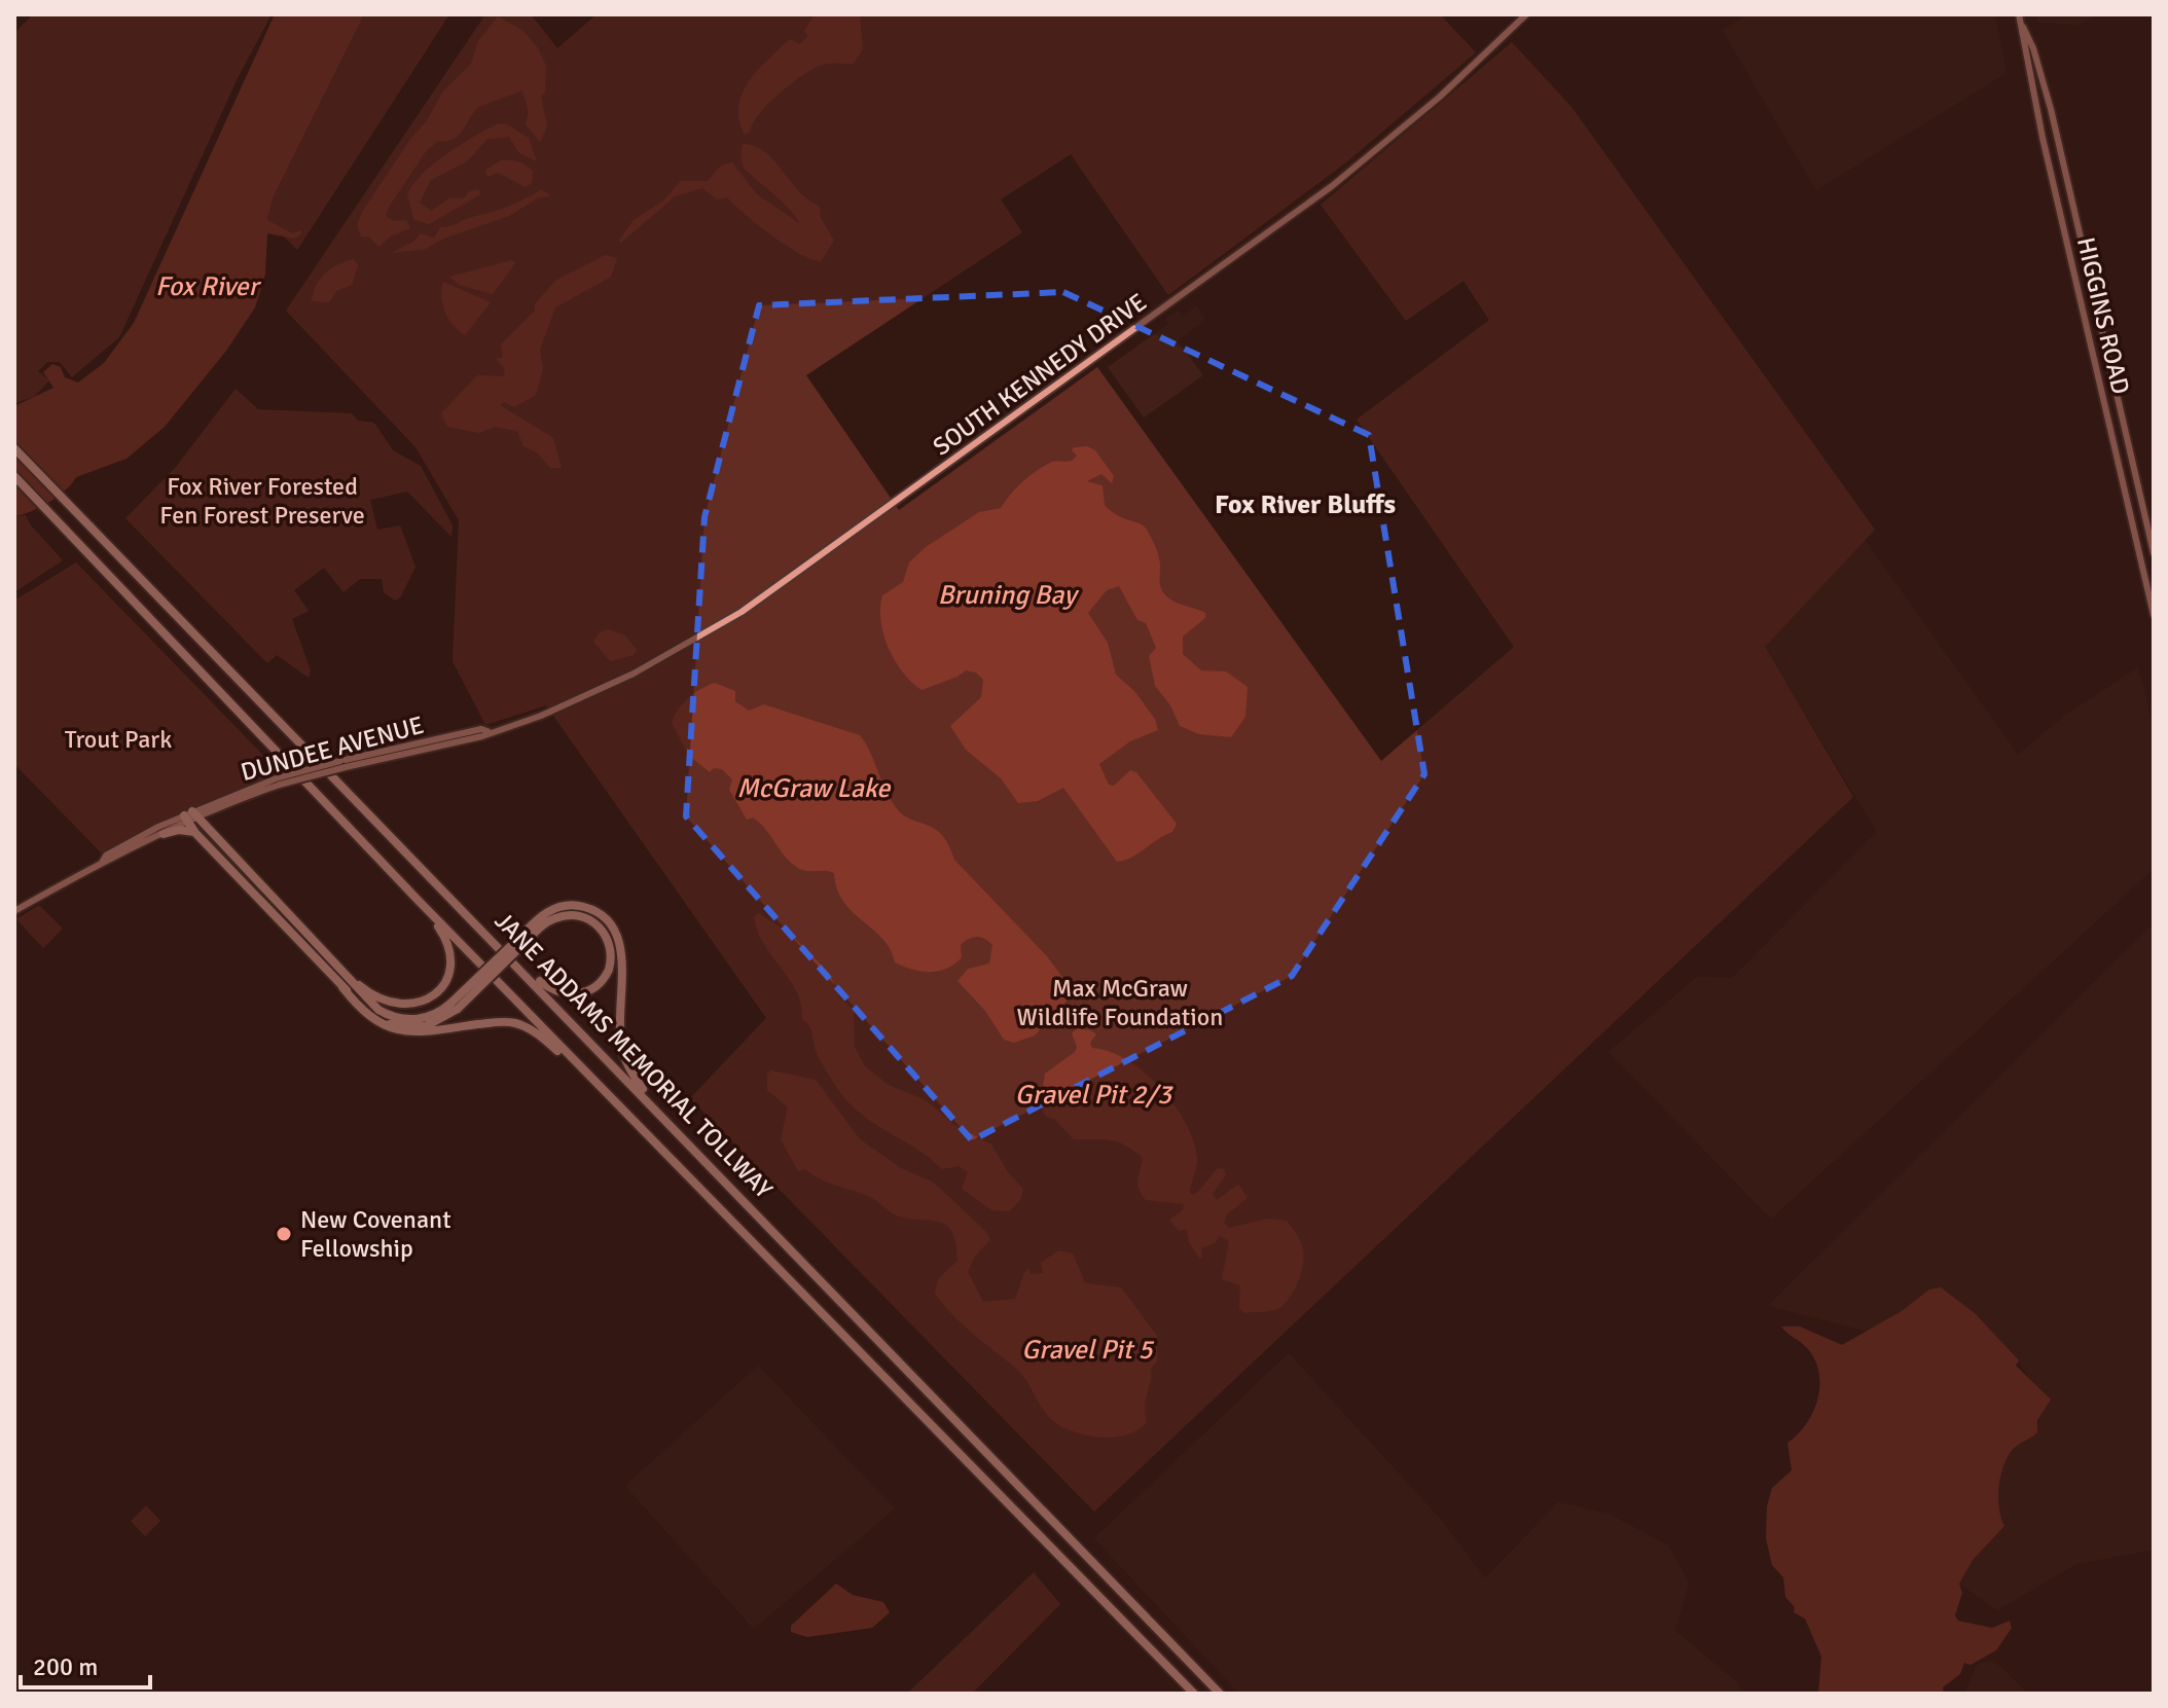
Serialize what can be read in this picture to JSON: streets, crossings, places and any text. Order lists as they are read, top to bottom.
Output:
{
  "streets": {
    "highway": ["JANE ADDAMS MEMORIAL TOLLWAY"],
    "main road": ["HIGGINS ROAD", "SOUTH KENNEDY DRIVE", "DUNDEE AVENUE"]
  },
  "crossings": [
    ["SOUTH KENNEDY DRIVE", "DUNDEE AVENUE"]
  ],
  "districts": ["Fox River Bluffs"],
  "water": [
    "Fox River",
    "Bruning Bay",
    "McGraw Lake",
    "Gravel Pit 2/3",
    "Gravel Pit 5"
  ],
  "parks": ["Fox River Forested Fen Forest Preserve", "Trout Park", "Max McGraw Wildlife Foundation"],
  "places": ["New Covenant Fellowship"],
  "scale_bar": "200 m"
}
